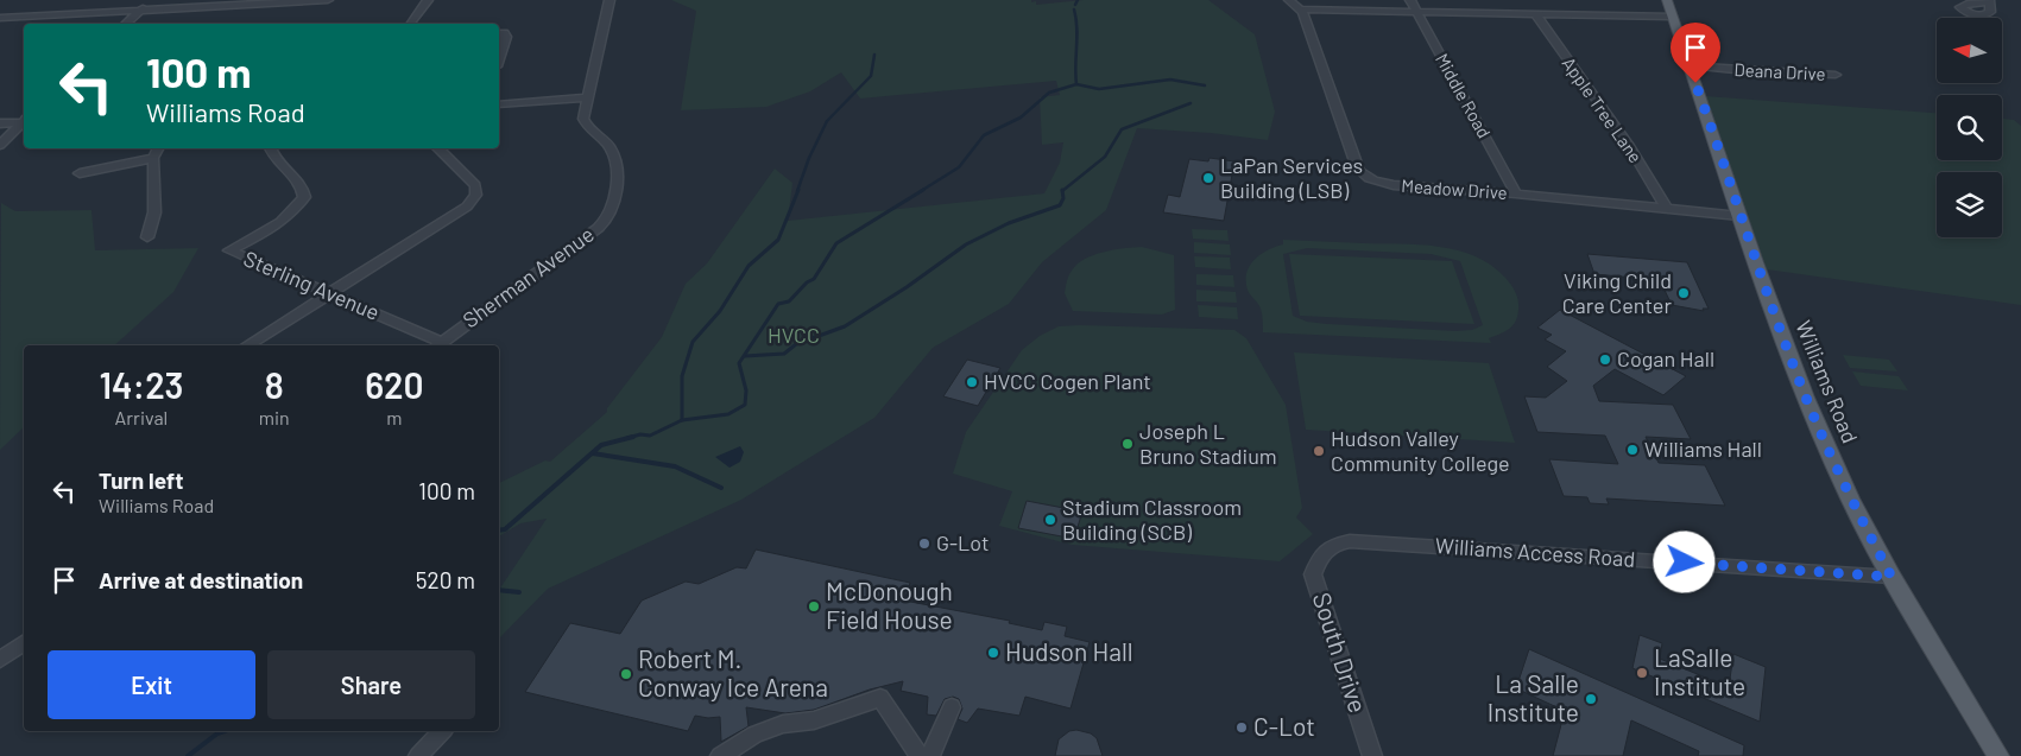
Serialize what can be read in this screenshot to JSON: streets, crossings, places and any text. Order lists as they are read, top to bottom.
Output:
{
  "streets": {
    "main road": ["Williams Road"],
    "street": [
      "Deana Drive",
      "Middle Road",
      "Apple Tree Lane",
      "Meadow Drive",
      "Sherman Avenue",
      "Sterling Avenue",
      "Williams Access Road",
      "South Drive"
    ]
  },
  "crossings": [
    ["Deana Drive", "Williams Road"],
    ["Middle Road", "Meadow Drive"],
    ["Apple Tree Lane", "Meadow Drive"],
    ["Meadow Drive", "Williams Road"],
    ["Sherman Avenue", "Sterling Avenue"],
    ["Williams Road", "Williams Access Road"],
    ["Williams Access Road", "South Drive"]
  ],
  "parks": ["HVCC"],
  "places": [
    "LaPan Services Building (LSB)",
    "Viking Child Care Center",
    "Cogan Hall",
    "HVCC Cogen Plant",
    "Joseph L Bruno Stadium",
    "Williams Hall",
    "Hudson Valley Community College",
    "Stadium Classroom Building (SCB)",
    "G-Lot",
    "McDonough Field House",
    "Hudson Hall",
    "LaSalle Institute",
    "Robert M. Conway Ice Arena",
    "La Salle Institute",
    "C-Lot"
  ],
  "north": "left",
  "page": {
    "turn": ["100 m", "Williams Road"],
    "eta": [
      "14:23",
      "Arrival",
      "8",
      "min",
      "620",
      "m"
    ],
    "list": [
      {
        "name": "Turn left",
        "note": "Williams Road",
        "value": "100 m"
      },
      {
        "name": "Arrive at destination",
        "value": "520 m"
      }
    ],
    "buttons": ["Exit", "Share"]
  }
}
